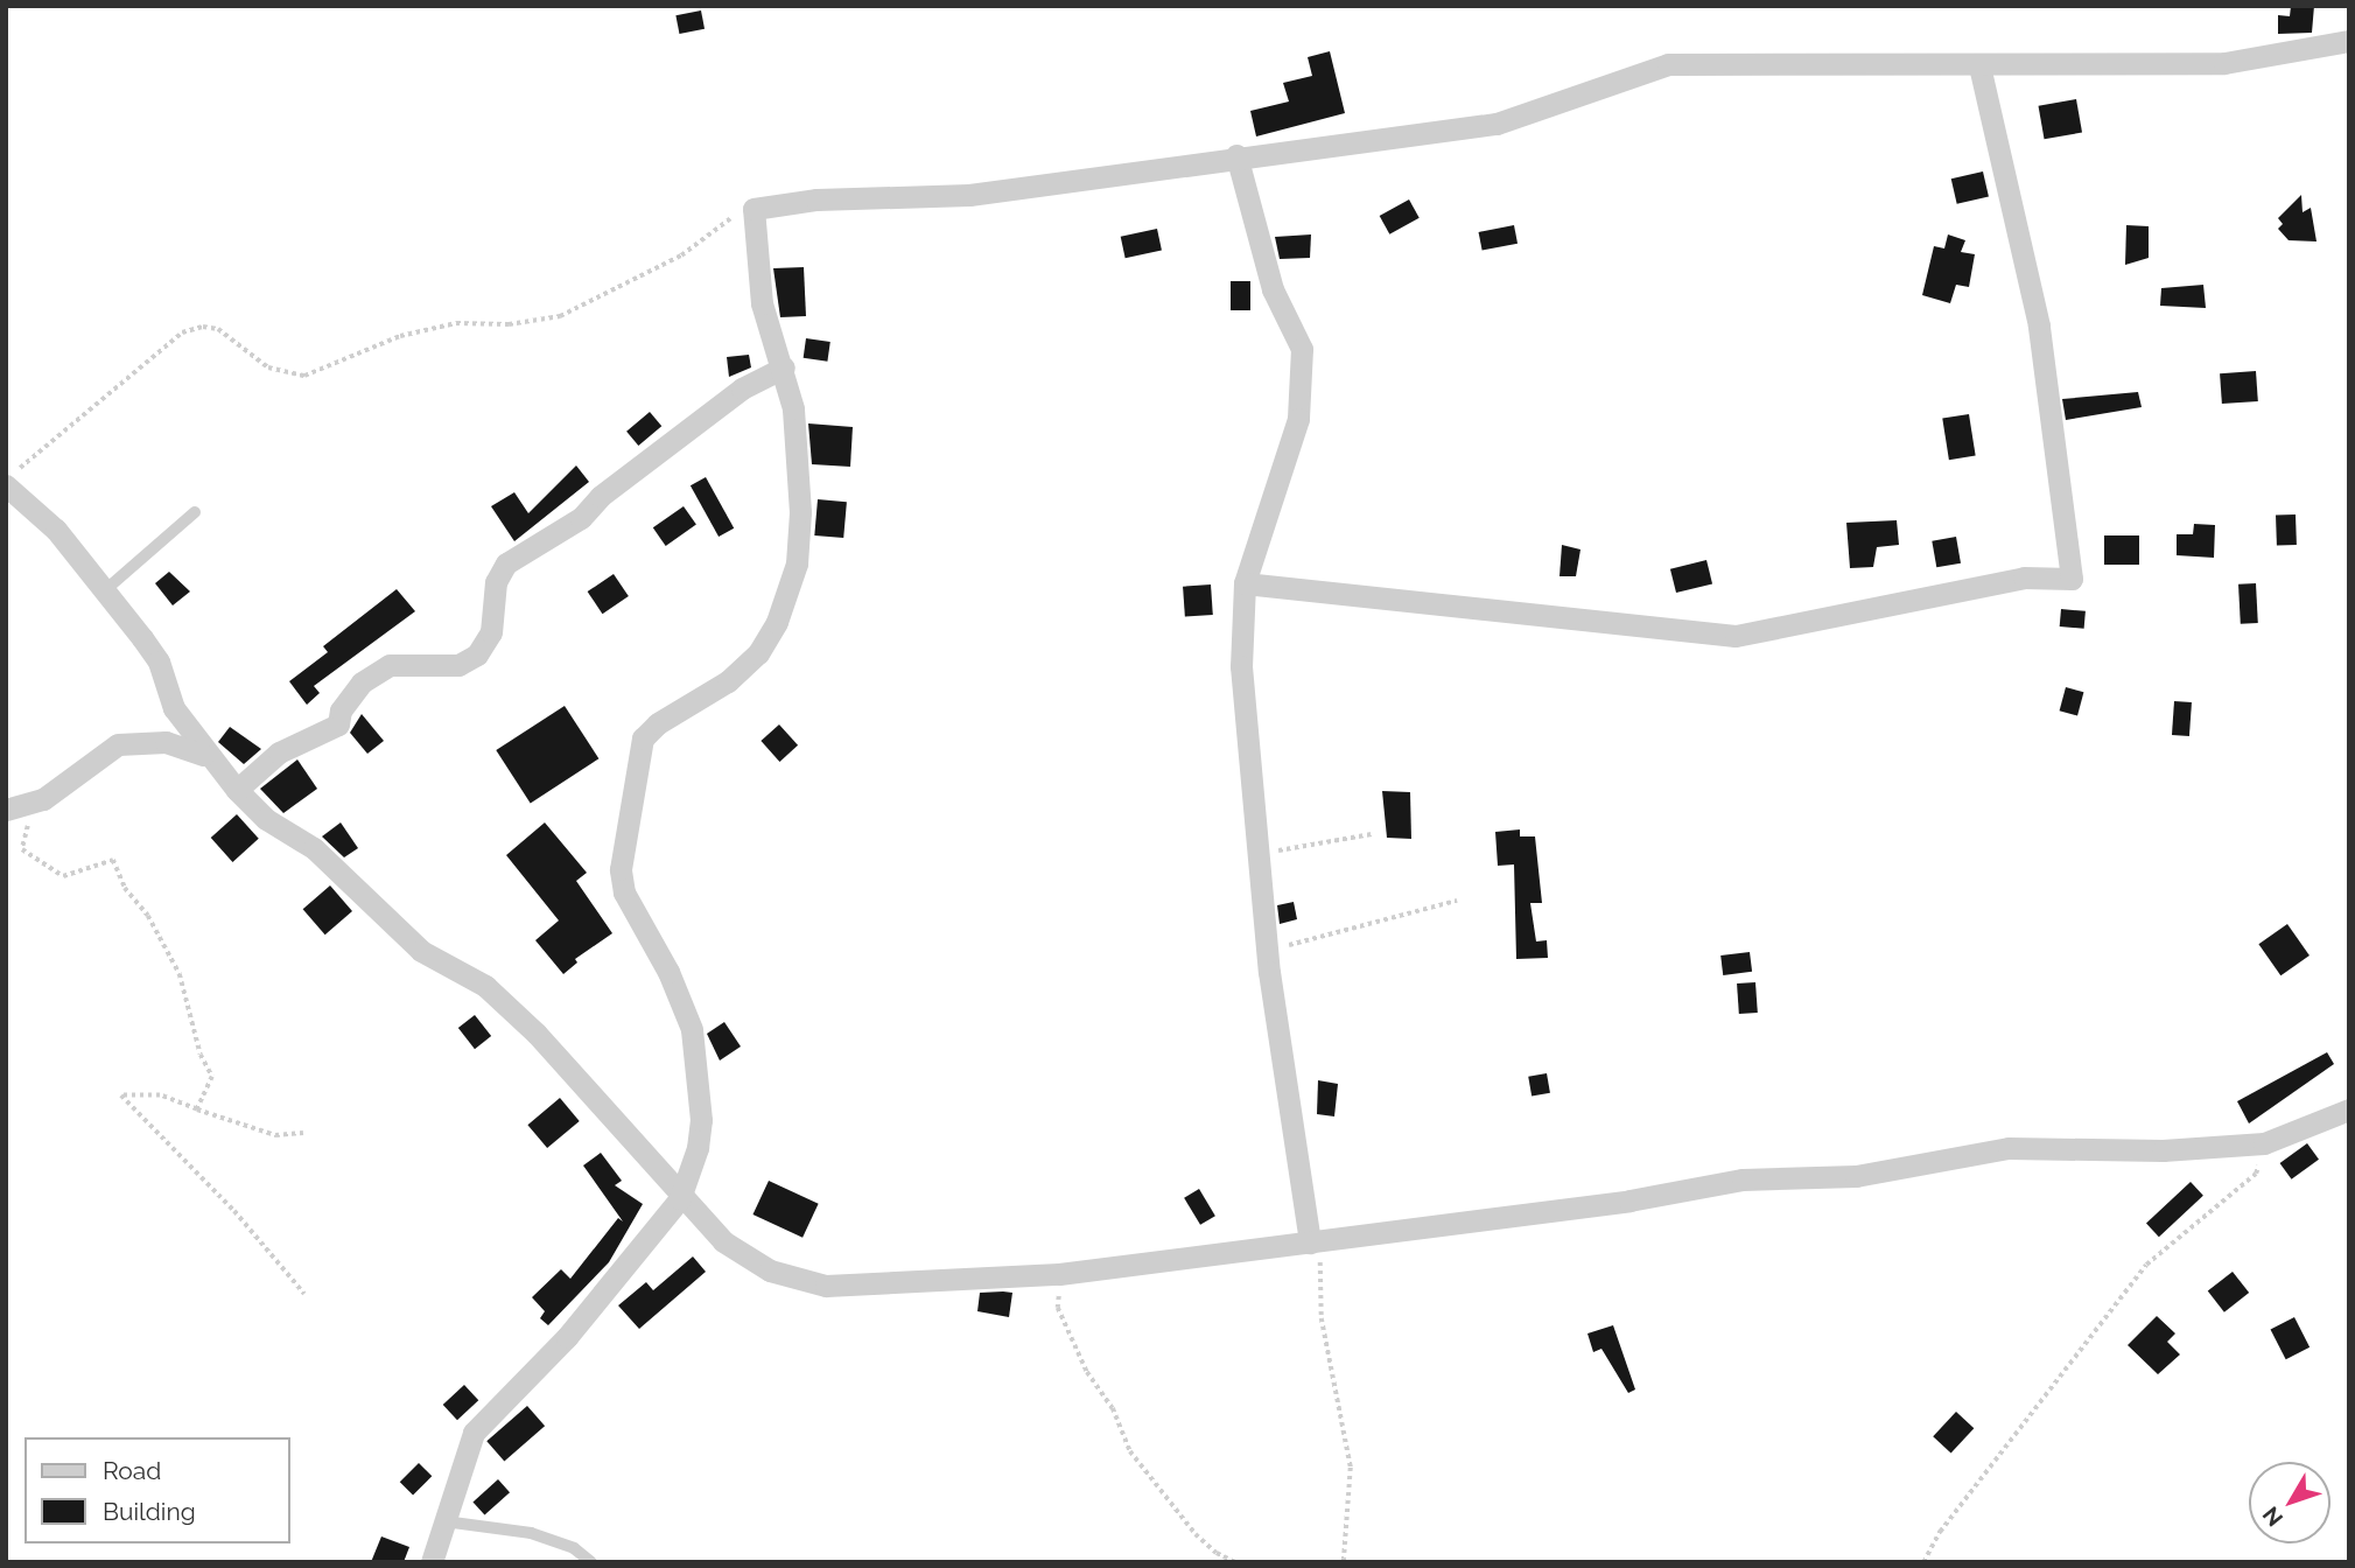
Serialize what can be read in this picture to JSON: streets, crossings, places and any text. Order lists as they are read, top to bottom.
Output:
{
  "legend": ["Road", "Building"],
  "north": "bottom left"
}
